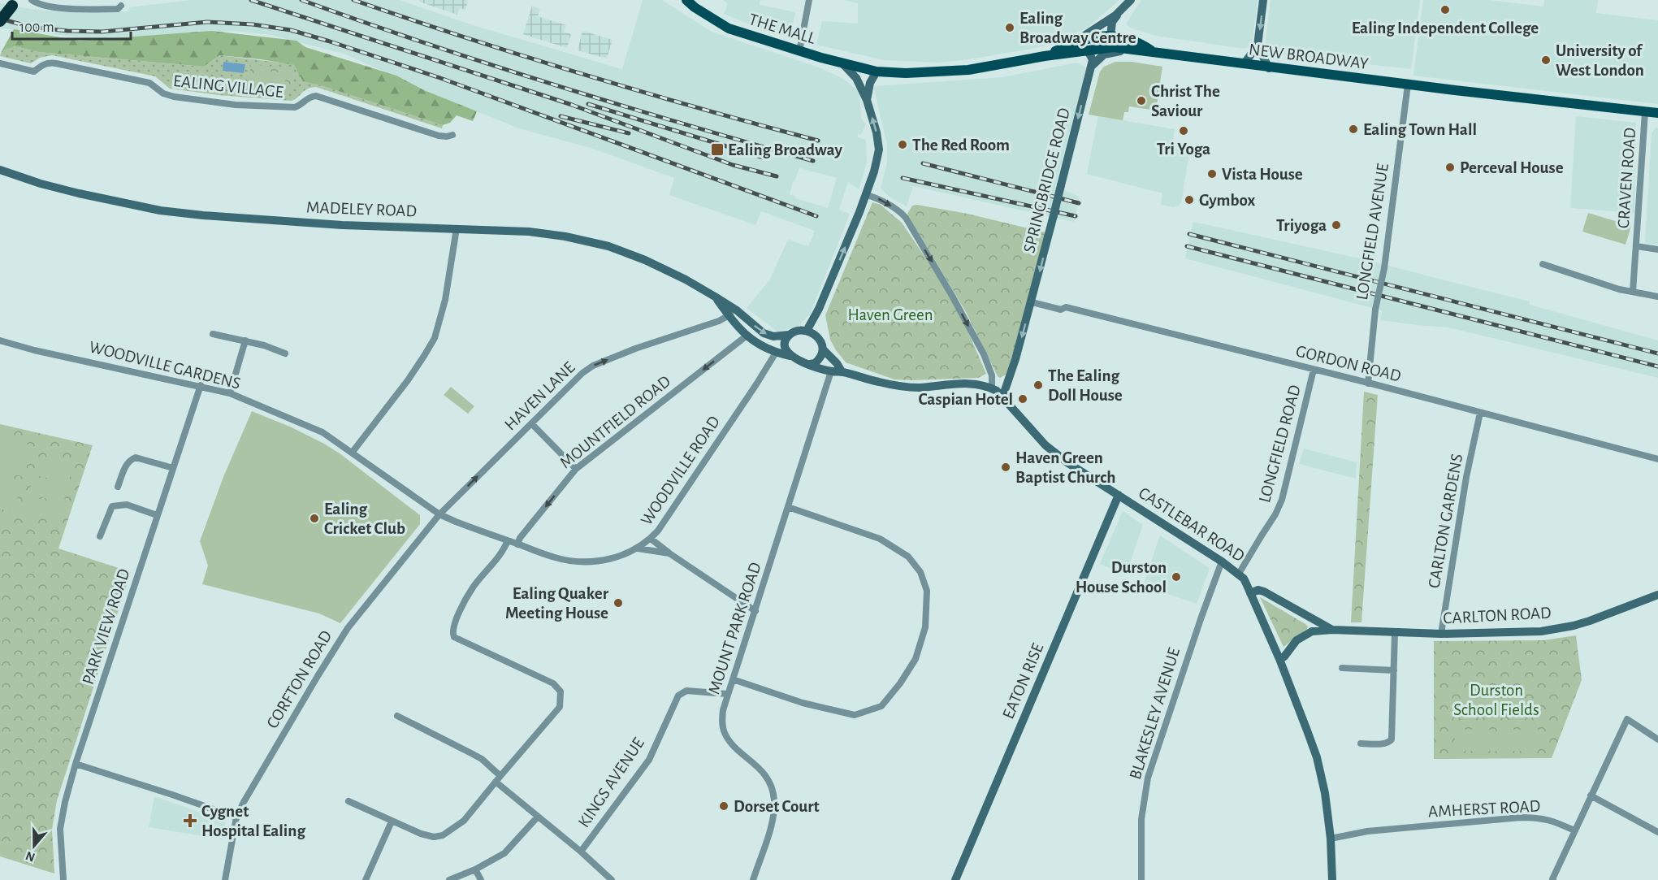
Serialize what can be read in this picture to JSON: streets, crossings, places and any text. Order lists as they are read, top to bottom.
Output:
{
  "streets": {
    "main road": ["THE MALL", "NEW BROADWAY"],
    "street": [
      "EALING VILLAGE",
      "CRAVEN ROAD",
      "SPRINGBRIDGE ROAD",
      "MADELEY ROAD",
      "LONGFIELD AVENUE",
      "GORDON ROAD",
      "WOODVILLE GARDENS",
      "HAVEN LANE",
      "MOUNTFIELD ROAD",
      "LONGFIELD ROAD",
      "WOODVILLE ROAD",
      "CARLTON GARDENS",
      "CASTLEBAR ROAD",
      "CARLTON ROAD",
      "PARK VIEW ROAD",
      "MOUNT PARK ROAD",
      "CORFTON ROAD",
      "EATON RISE",
      "BLAKESLEY AVENUE",
      "KINGS AVENUE",
      "AMHERST ROAD"
    ]
  },
  "crossings": [
    ["THE MALL", "NEW BROADWAY"],
    ["NEW BROADWAY", "CRAVEN ROAD"],
    ["NEW BROADWAY", "LONGFIELD AVENUE"],
    ["SPRINGBRIDGE ROAD", "GORDON ROAD"],
    ["MADELEY ROAD", "HAVEN LANE"],
    ["MADELEY ROAD", "MOUNTFIELD ROAD"],
    ["MADELEY ROAD", "WOODVILLE ROAD"],
    ["LONGFIELD AVENUE", "GORDON ROAD"],
    ["GORDON ROAD", "LONGFIELD ROAD"],
    ["GORDON ROAD", "CARLTON GARDENS"],
    ["WOODVILLE GARDENS", "HAVEN LANE"],
    ["WOODVILLE GARDENS", "WOODVILLE ROAD"],
    ["WOODVILLE GARDENS", "PARK VIEW ROAD"],
    ["WOODVILLE GARDENS", "CORFTON ROAD"],
    ["HAVEN LANE", "WOODVILLE ROAD"],
    ["HAVEN LANE", "CORFTON ROAD"],
    ["MOUNTFIELD ROAD", "WOODVILLE ROAD"],
    ["LONGFIELD ROAD", "CASTLEBAR ROAD"],
    ["WOODVILLE ROAD", "CORFTON ROAD"],
    ["CARLTON GARDENS", "CARLTON ROAD"],
    ["CASTLEBAR ROAD", "CARLTON ROAD"],
    ["CASTLEBAR ROAD", "EATON RISE"],
    ["CASTLEBAR ROAD", "BLAKESLEY AVENUE"],
    ["CASTLEBAR ROAD", "AMHERST ROAD"],
    ["MOUNT PARK ROAD", "KINGS AVENUE"]
  ],
  "one_way": ["SPRINGBRIDGE ROAD", "HAVEN LANE", "MOUNTFIELD ROAD"],
  "parks": ["Haven Green", "Durston School Fields"],
  "places": {
    "other": [
      "Ealing Independent College",
      "Ealing Broadway Centre",
      "University of West London",
      "Christ The Saviour",
      "Ealing Town Hall",
      "Tri Yoga",
      "The Red Room",
      "Perceval House",
      "Vista House",
      "Gymbox",
      "Triyoga",
      "The Ealing Doll House",
      "Caspian Hotel",
      "Haven Green Baptist Church",
      "Ealing Cricket Club",
      "Durston House School",
      "Ealing Quaker Meeting House",
      "Dorset Court"
    ],
    "transit": ["Ealing Broadway"],
    "health": ["Cygnet Hospital Ealing"]
  },
  "scale_bar": "100 m",
  "north": "bottom"
}
